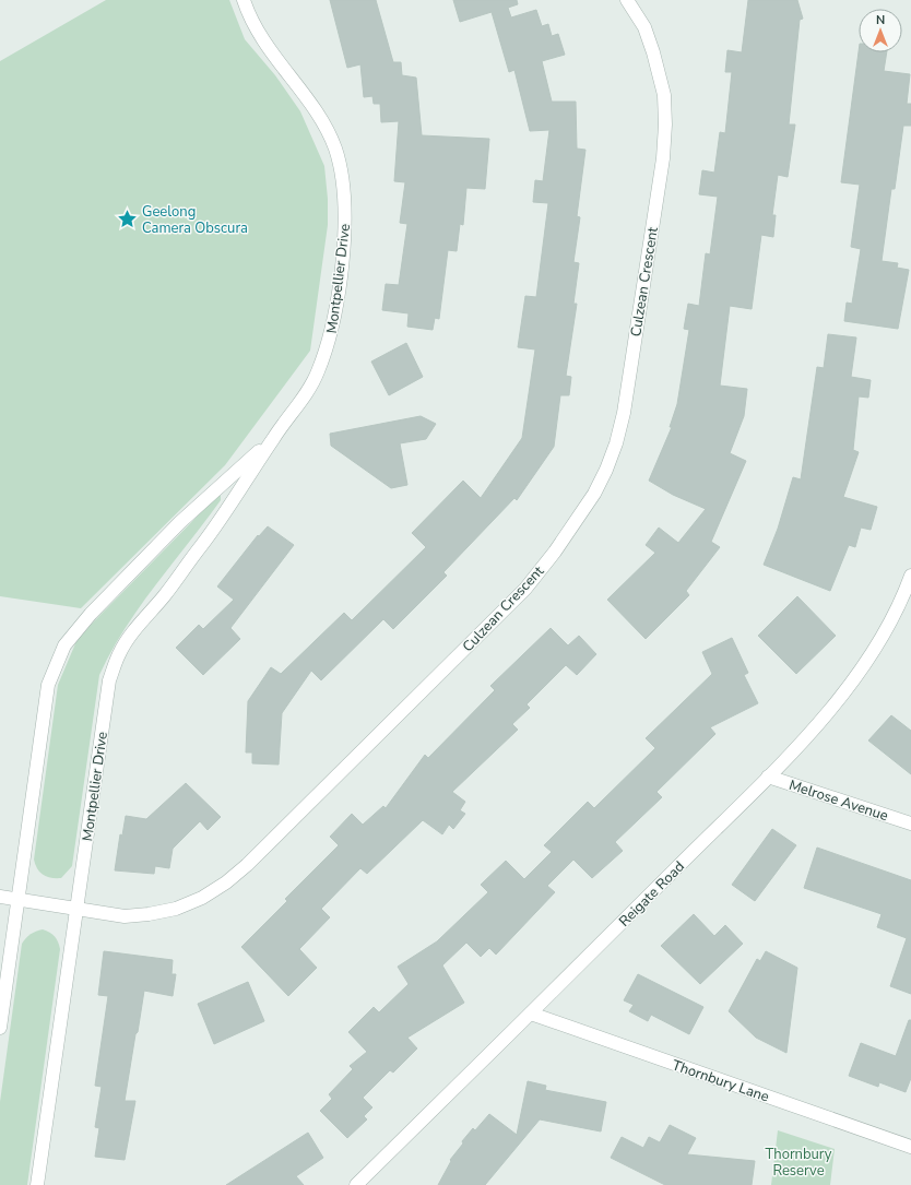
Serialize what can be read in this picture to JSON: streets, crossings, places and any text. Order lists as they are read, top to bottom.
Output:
{
  "streets": {
    "street": [
      "Montpellier Drive",
      "Culzean Crescent",
      "Melrose Avenue",
      "Reigate Road",
      "Thornbury Lane"
    ]
  },
  "crossings": [
    ["Montpellier Drive", "Culzean Crescent"],
    ["Melrose Avenue", "Reigate Road"],
    ["Reigate Road", "Thornbury Lane"]
  ],
  "parks": ["Thornbury Reserve"],
  "places": {
    "place": ["Geelong Camera Obscura"]
  },
  "north": "top"
}
